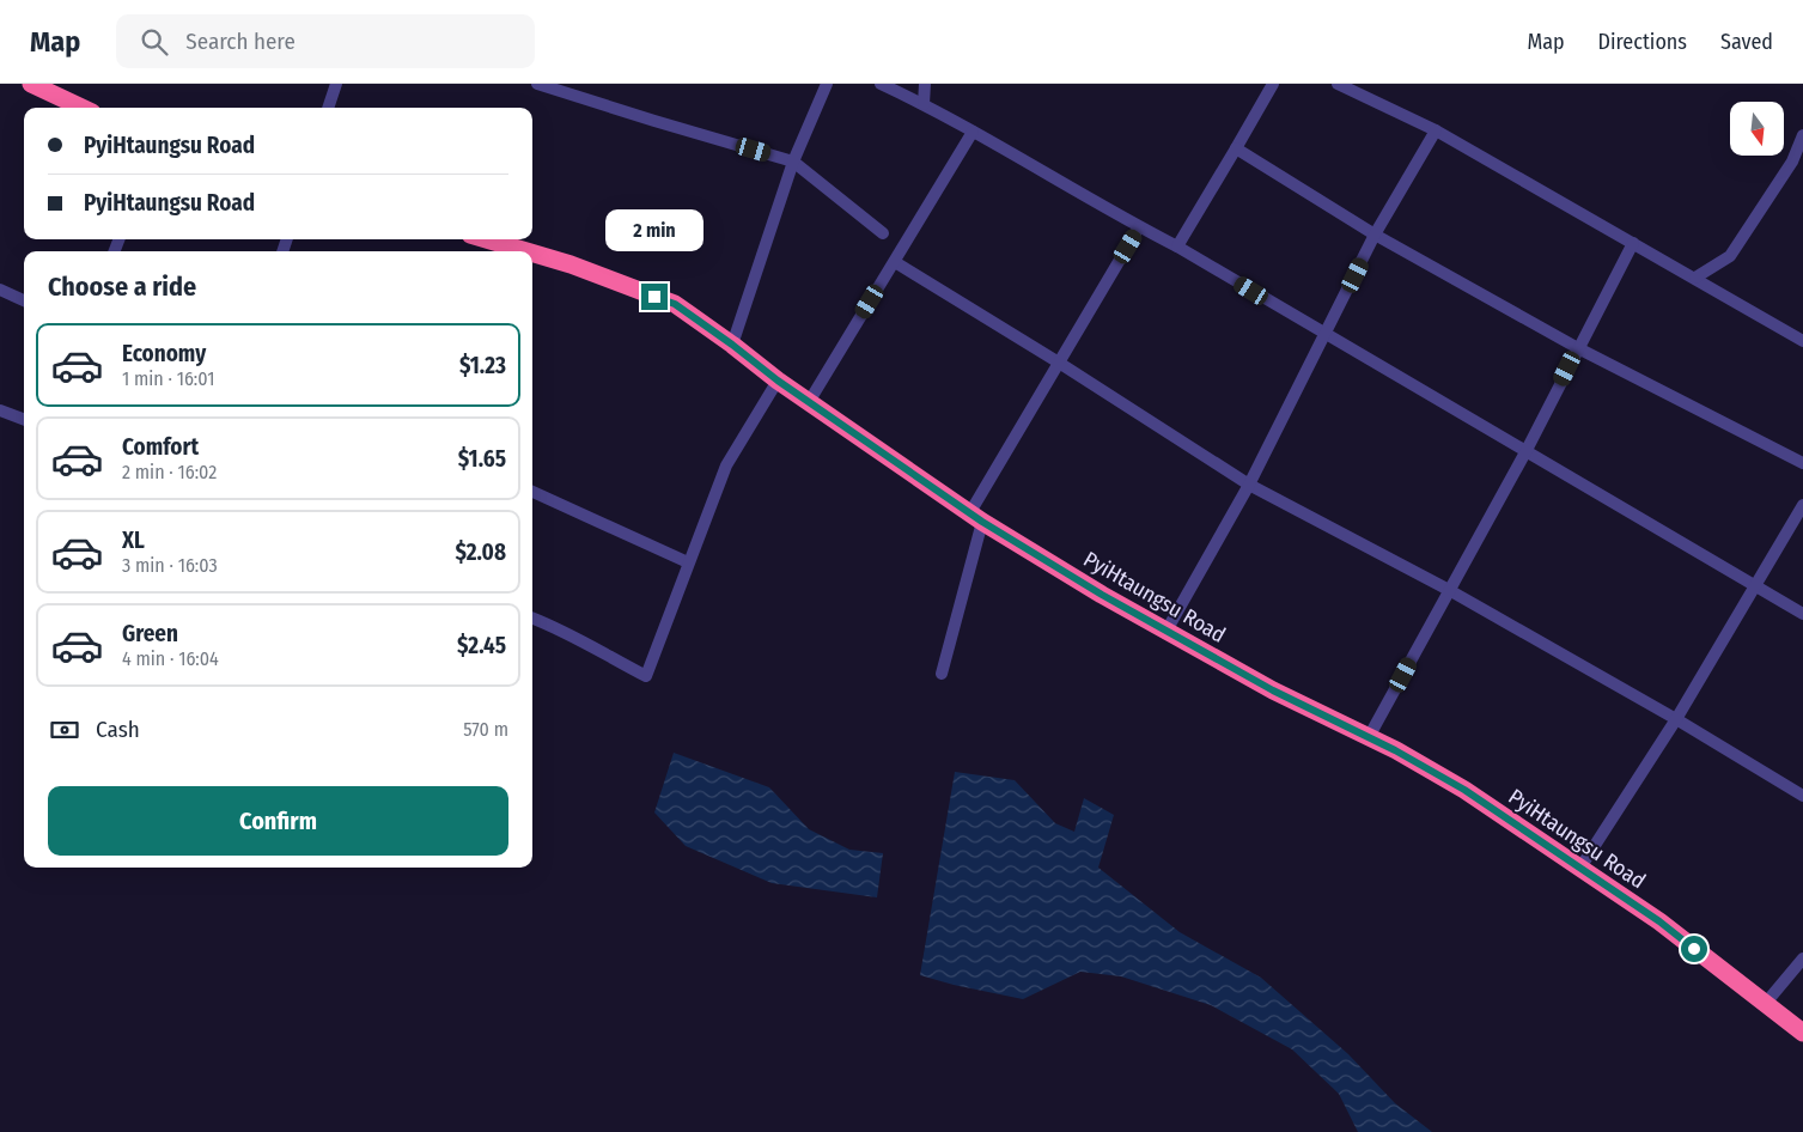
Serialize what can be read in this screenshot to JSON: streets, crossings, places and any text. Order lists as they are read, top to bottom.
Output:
{
  "streets": {
    "highway": ["PyiHtaungsu Road"]
  },
  "north": "bottom",
  "page": {
    "header": "Map",
    "search": "Search here",
    "nav": ["Map", "Directions", "Saved"],
    "banner": ["PyiHtaungsu Road", "PyiHtaungsu Road"],
    "bubble": "2 min",
    "heading": "Choose a ride",
    "list": [
      {
        "name": "Economy",
        "note": "1 min · 16:01",
        "value": "$1.23"
      },
      {
        "name": "Comfort",
        "note": "2 min · 16:02",
        "value": "$1.65"
      },
      {
        "name": "XL",
        "note": "3 min · 16:03",
        "value": "$2.08"
      },
      {
        "name": "Green",
        "note": "4 min · 16:04",
        "value": "$2.45"
      }
    ],
    "pay": ["Cash", "570 m"],
    "buttons": "Confirm"
  }
}
